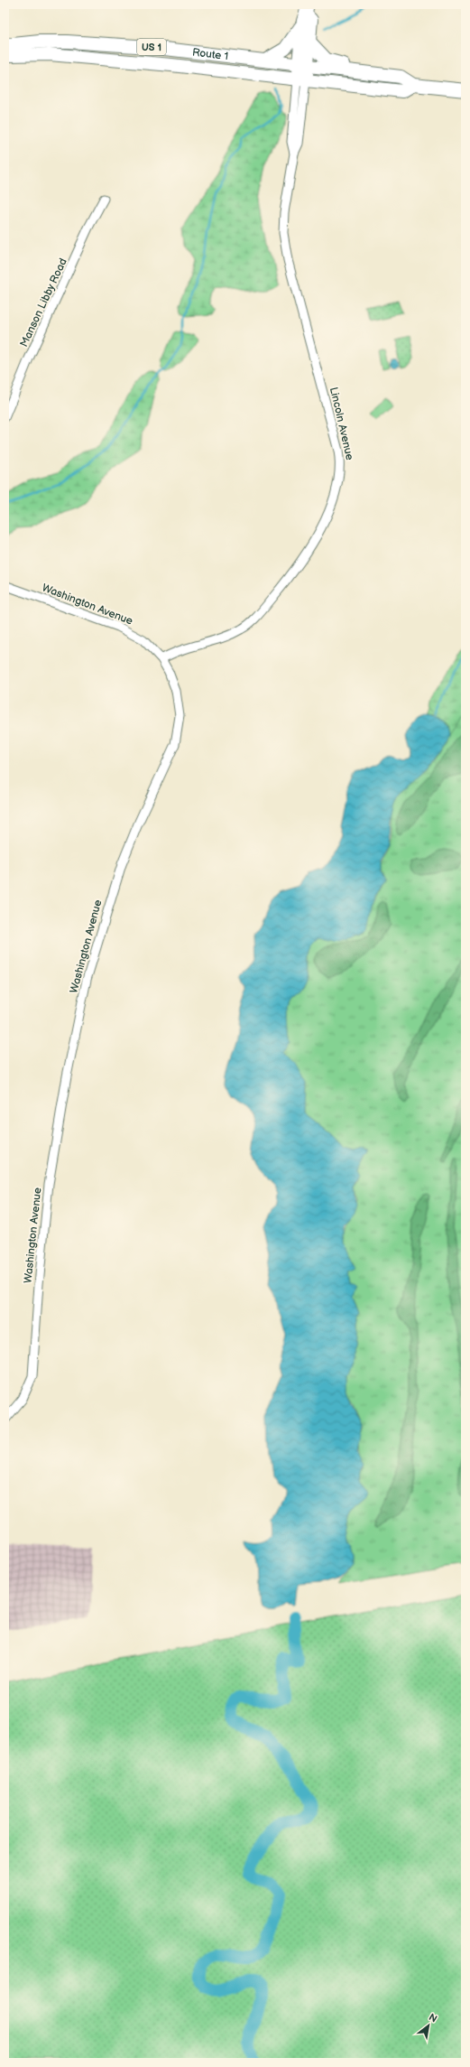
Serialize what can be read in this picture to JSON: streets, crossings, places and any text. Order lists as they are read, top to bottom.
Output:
{
  "streets": {
    "main road": ["US 1", "Route 1"],
    "street": ["Manson Libby Road", "Lincoln Avenue", "Washington Avenue"]
  },
  "crossings": [
    ["Route 1", "Lincoln Avenue"],
    ["Lincoln Avenue", "Washington Avenue"]
  ],
  "north": "top right"
}
